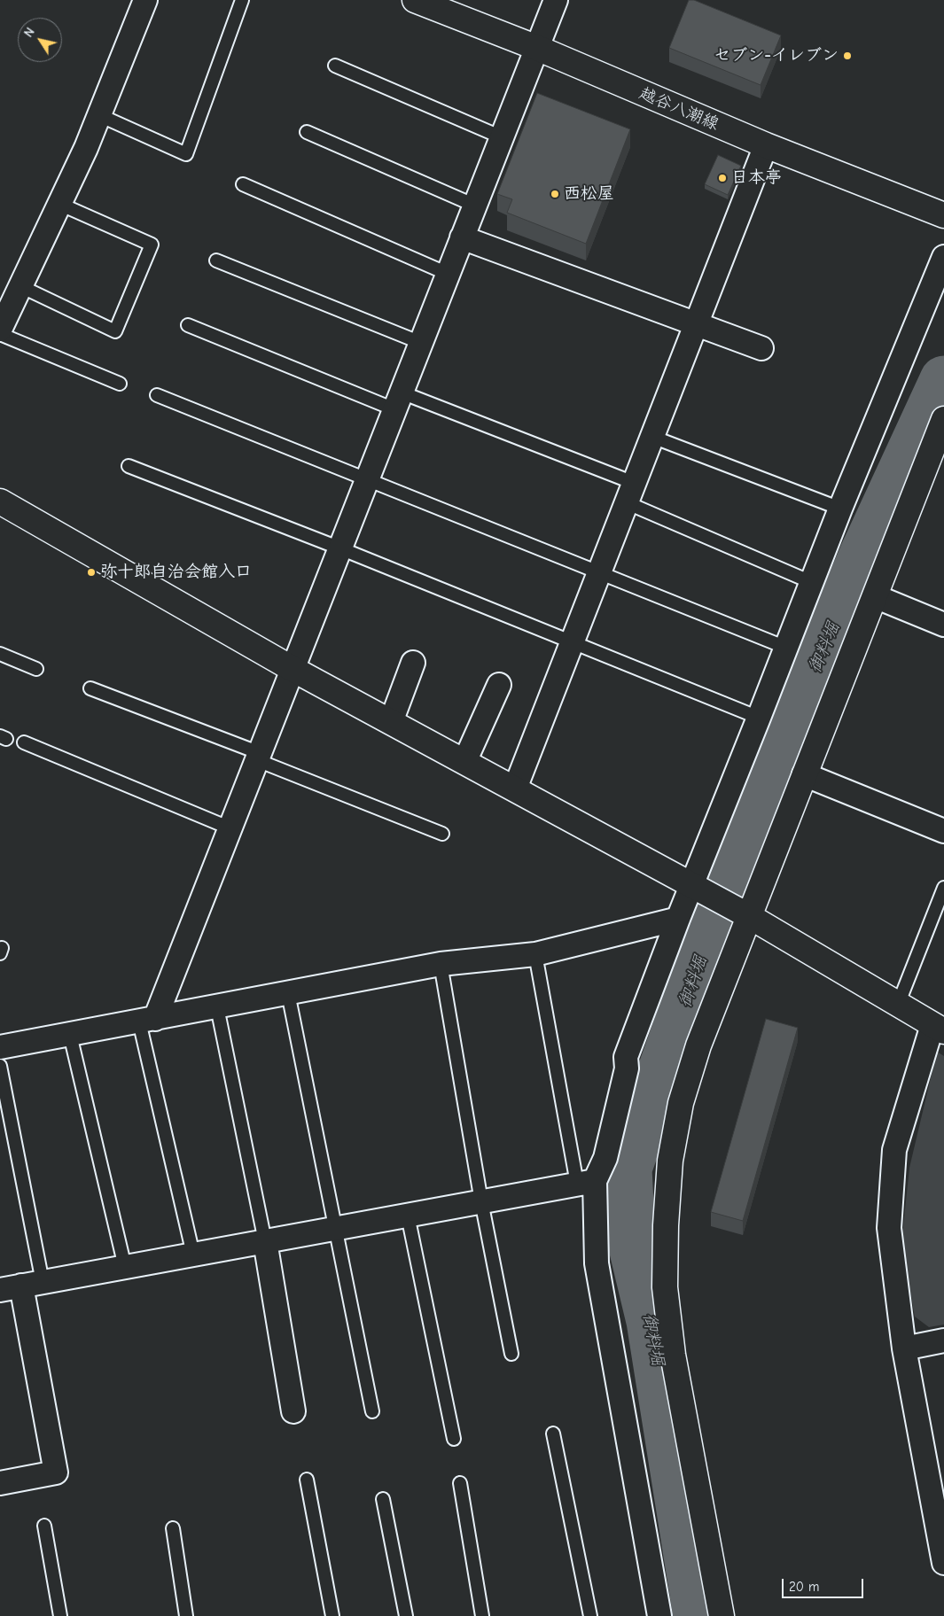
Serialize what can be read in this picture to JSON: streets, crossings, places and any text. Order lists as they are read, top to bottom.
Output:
{
  "streets": {
    "street": ["越谷八潮線"]
  },
  "water": ["御料堀"],
  "places": [
    "セブン-イレブン",
    "日本亭",
    "西松屋",
    "弥十郎自治会館入口"
  ],
  "scale_bar": "20 m",
  "north": "top left"
}
